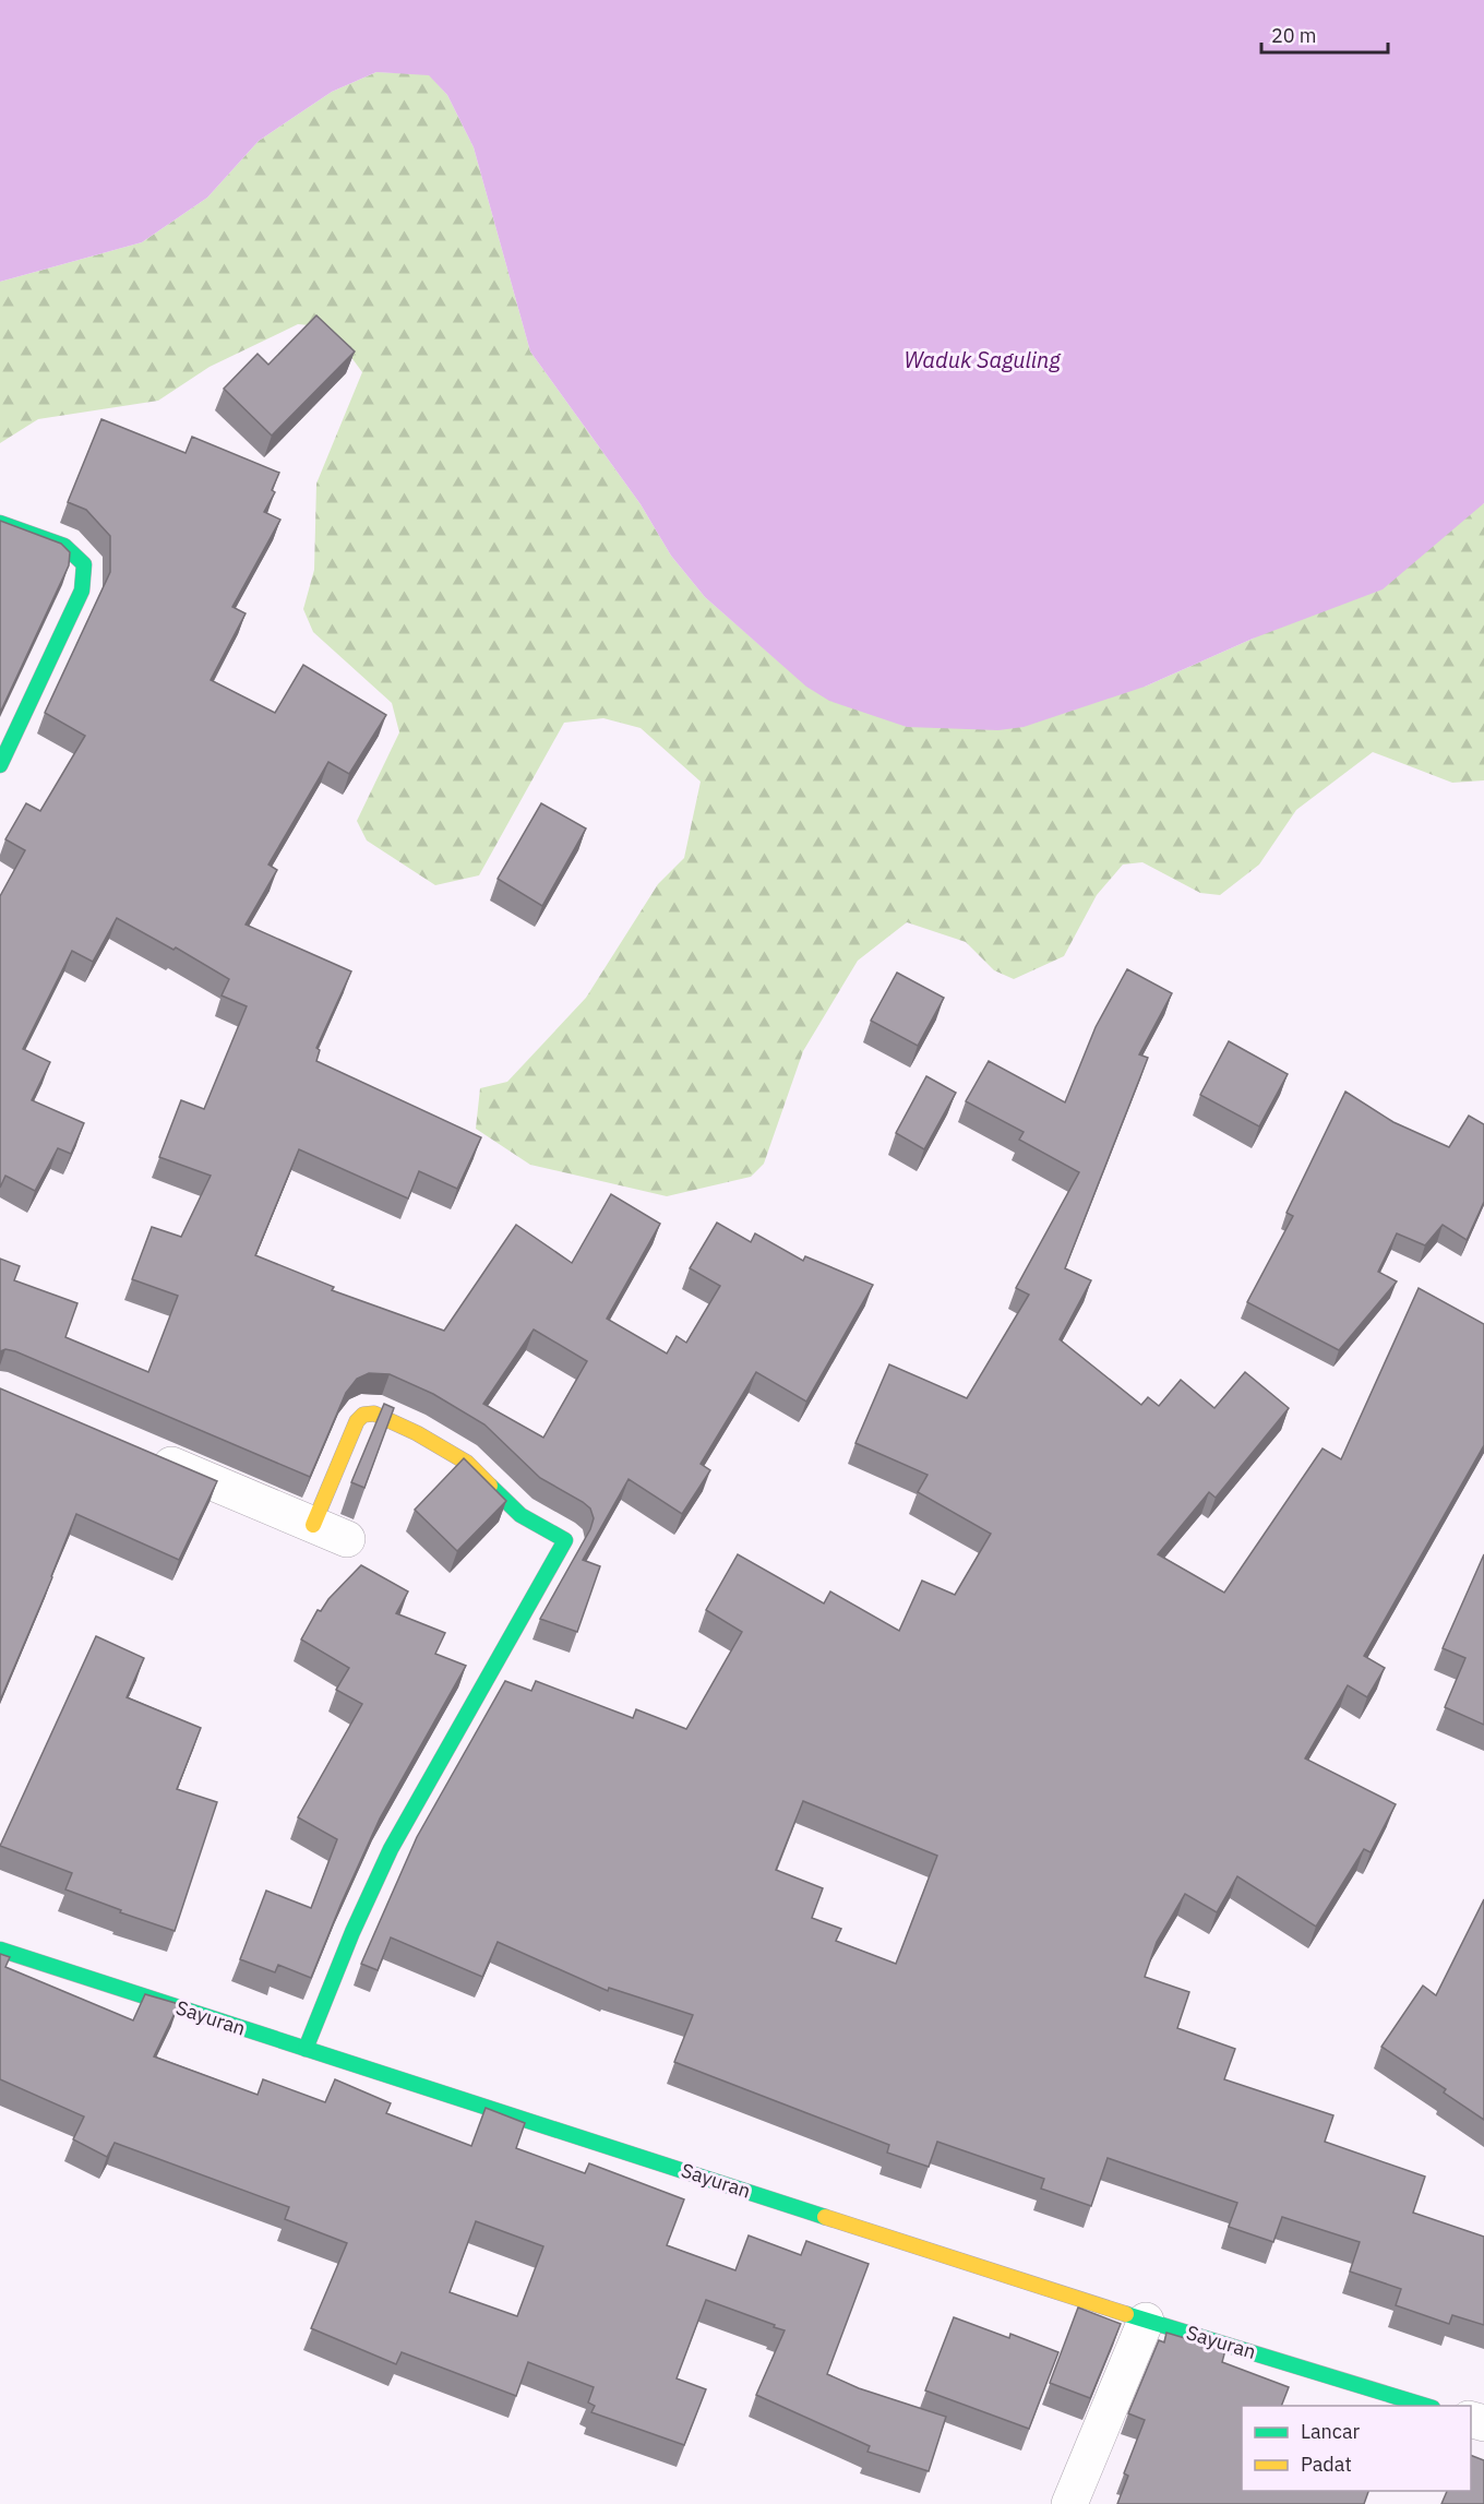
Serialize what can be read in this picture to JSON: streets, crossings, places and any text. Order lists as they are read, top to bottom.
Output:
{
  "streets": {
    "street": ["Sayuran"]
  },
  "water": ["Waduk Saguling"],
  "legend": ["Lancar", "Padat"],
  "scale_bar": "20 m"
}
